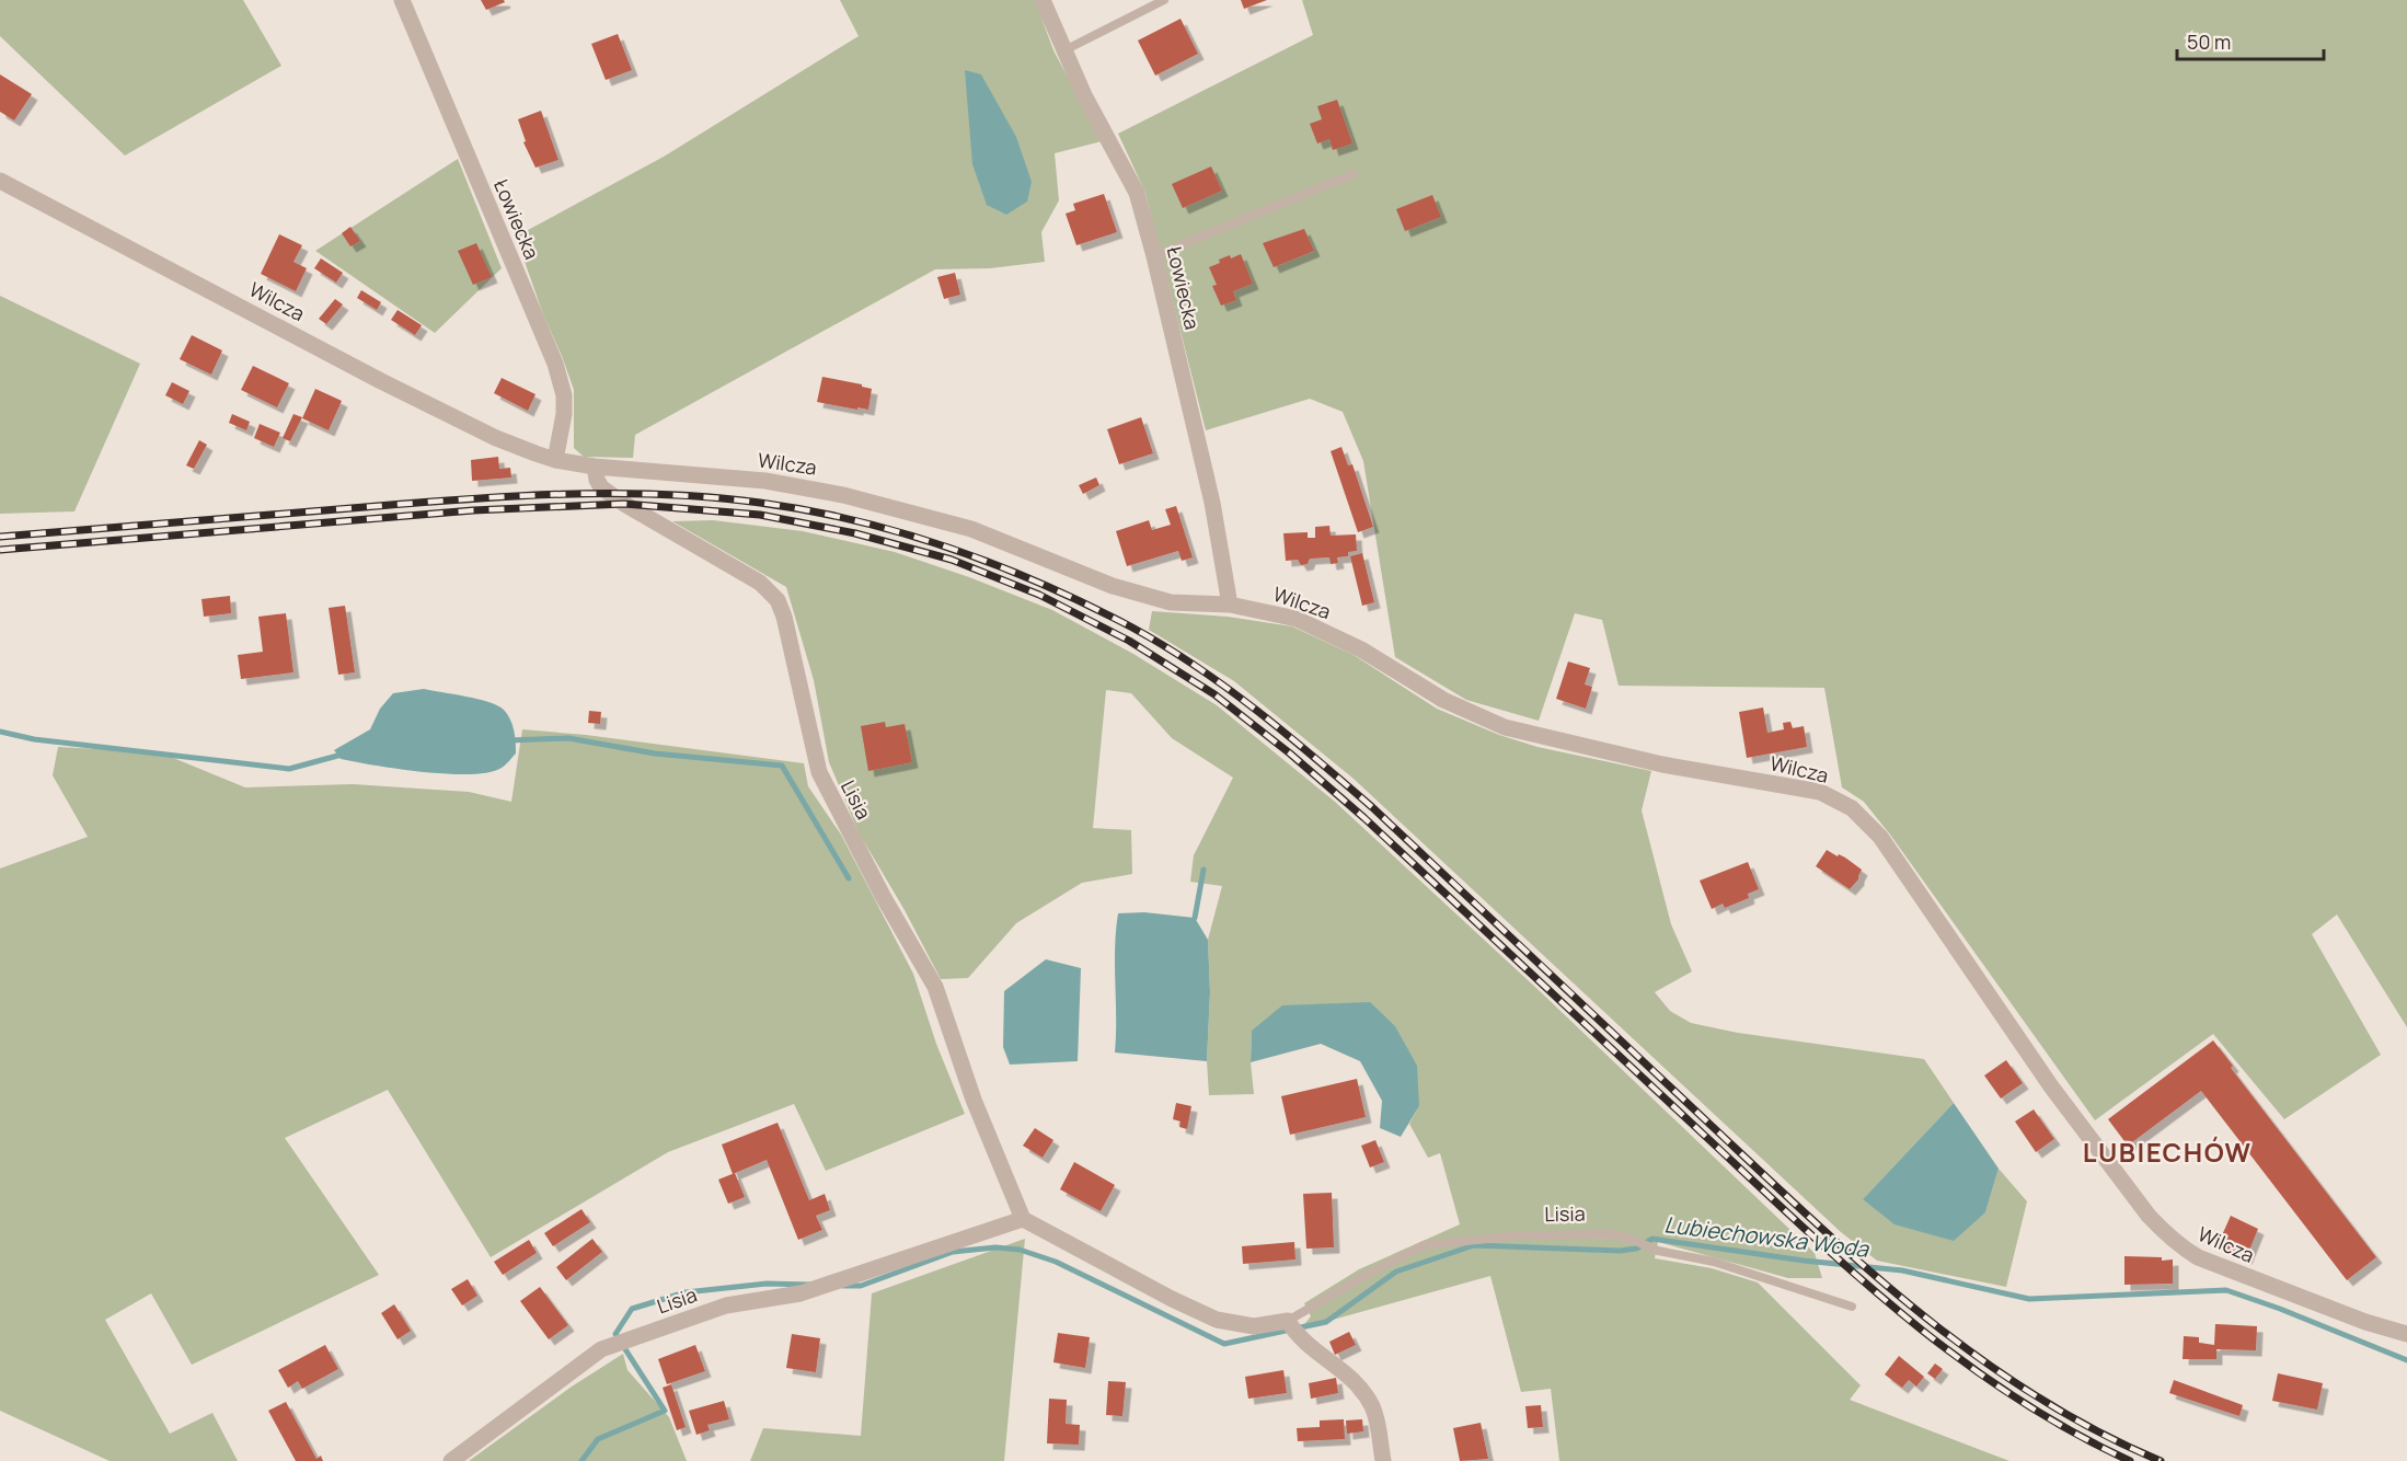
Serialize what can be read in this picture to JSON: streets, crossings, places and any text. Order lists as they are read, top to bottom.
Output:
{
  "streets": {
    "street": ["Łowiecka", "Wilcza", "Lisia"]
  },
  "crossings": [
    ["Łowiecka", "Wilcza"],
    ["Wilcza", "Lisia"]
  ],
  "districts": ["LUBIECHÓW"],
  "water": ["Lubiechowska Woda"],
  "scale_bar": "50 m"
}
